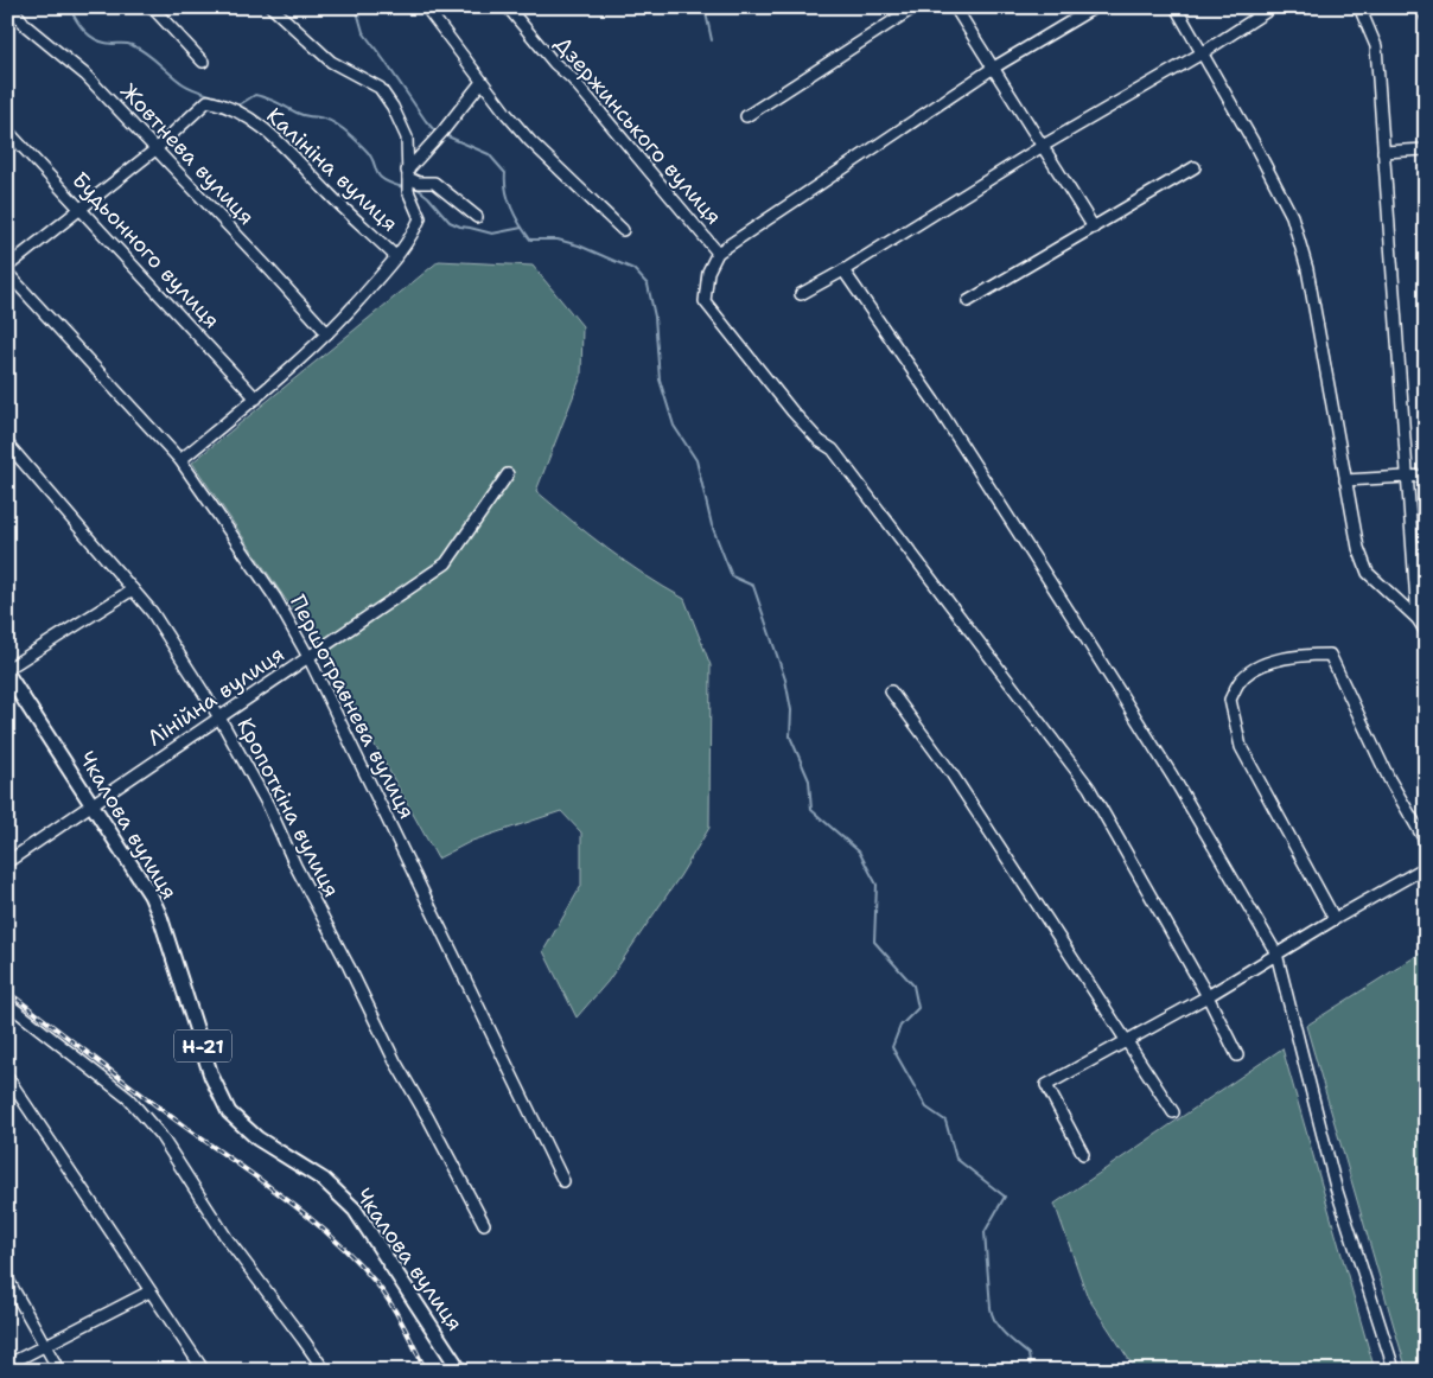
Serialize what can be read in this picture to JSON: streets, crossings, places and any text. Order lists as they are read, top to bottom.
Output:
{
  "streets": {
    "main road": ["Чкалова вулиця", "Н-21"],
    "street": [
      "Дзержинського вулиця",
      "Жовтнева вулиця",
      "Калініна вулиця",
      "Будьонного вулиця",
      "Лінійна вулиця",
      "Першотравнева вулиця",
      "Кропоткіна вулиця"
    ]
  },
  "crossings": [
    ["Жовтнева вулиця", "Калініна вулиця"],
    ["Лінійна вулиця", "Першотравнева вулиця"],
    ["Лінійна вулиця", "Кропоткіна вулиця"],
    ["Лінійна вулиця", "Чкалова вулиця"]
  ]
}
